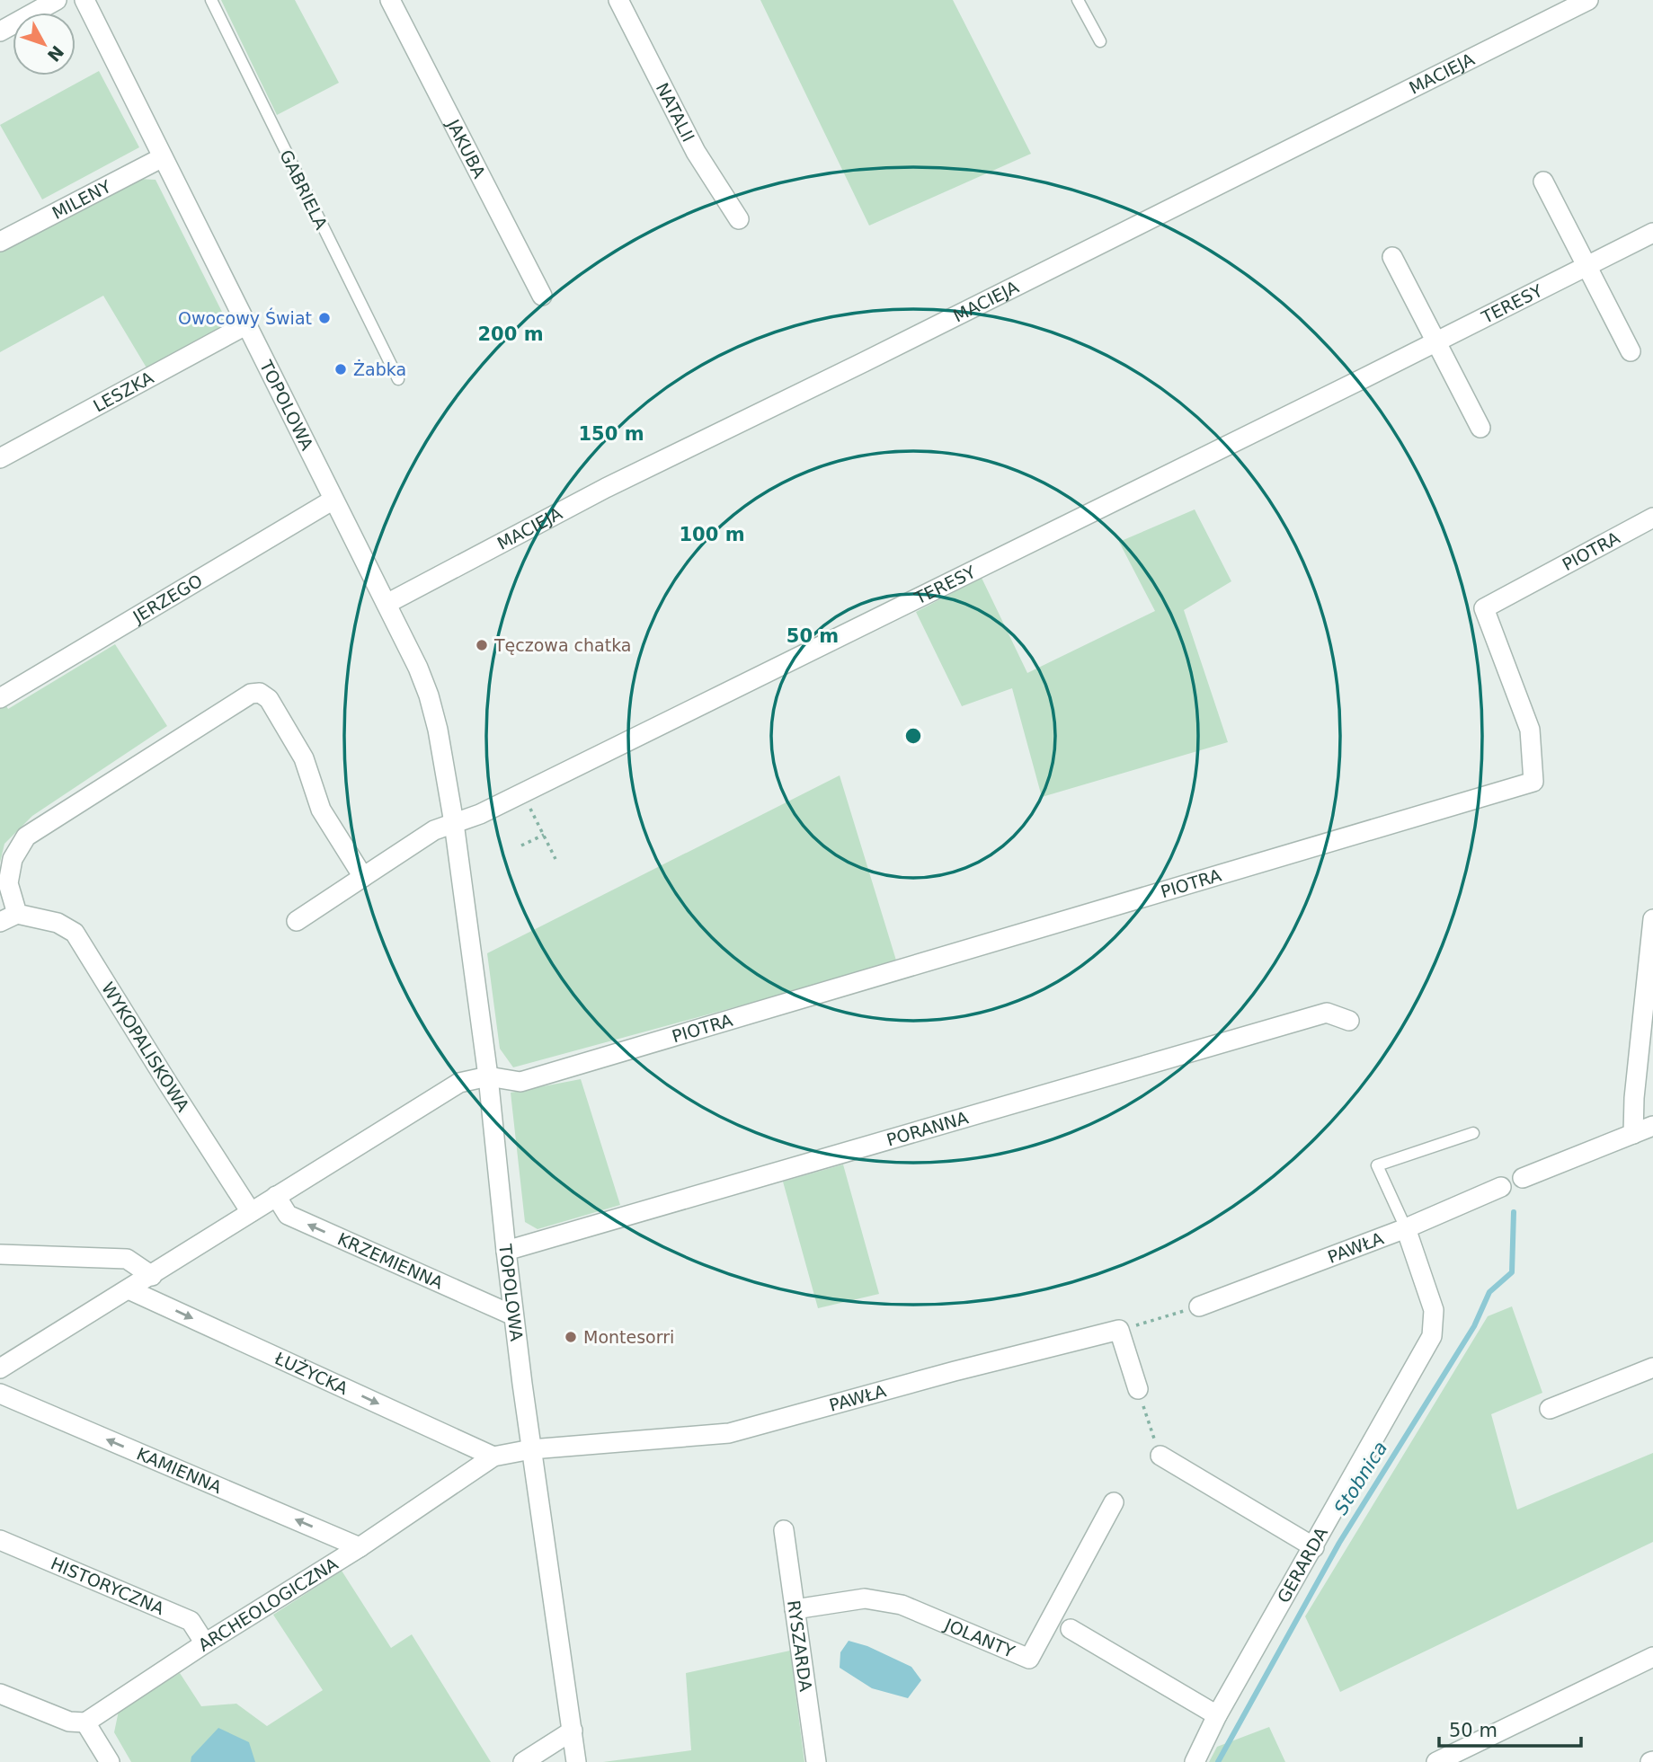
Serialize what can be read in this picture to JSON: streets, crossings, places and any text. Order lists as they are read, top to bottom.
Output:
{
  "streets": {
    "street": [
      "MACIEJA",
      "NATALII",
      "JAKUBA",
      "MILENY",
      "TERESY",
      "LESZKA",
      "TOPOLOWA",
      "PIOTRA",
      "JERZEGO",
      "WYKOPALISKOWA",
      "PORANNA",
      "PAWŁA",
      "KRZEMIENNA",
      "ŁUŻYCKA",
      "KAMIENNA",
      "GERARDA",
      "HISTORYCZNA",
      "ARCHEOLOGICZNA",
      "JOLANTY",
      "RYSZARDA"
    ],
    "lane": ["GABRIELA"]
  },
  "crossings": [
    ["MACIEJA", "TOPOLOWA"],
    ["MILENY", "TOPOLOWA"],
    ["TERESY", "TOPOLOWA"],
    ["LESZKA", "TOPOLOWA"],
    ["TOPOLOWA", "PIOTRA"],
    ["TOPOLOWA", "JERZEGO"],
    ["TOPOLOWA", "PORANNA"],
    ["TOPOLOWA", "PAWŁA"],
    ["TOPOLOWA", "KRZEMIENNA"],
    ["TOPOLOWA", "ARCHEOLOGICZNA"],
    ["PAWŁA", "GERARDA"],
    ["PAWŁA", "ARCHEOLOGICZNA"],
    ["ŁUŻYCKA", "ARCHEOLOGICZNA"],
    ["KAMIENNA", "ARCHEOLOGICZNA"],
    ["HISTORYCZNA", "ARCHEOLOGICZNA"],
    ["JOLANTY", "RYSZARDA"]
  ],
  "one_way": ["KRZEMIENNA", "ŁUŻYCKA", "KAMIENNA"],
  "water": ["Stobnica"],
  "places": [
    "Owocowy Świat",
    "Żabka",
    "Tęczowa chatka",
    "Montesorri"
  ],
  "scale_bar": "50 m",
  "north": "bottom right",
  "rings": [
    "200 m",
    "150 m",
    "100 m",
    "50 m"
  ]
}
